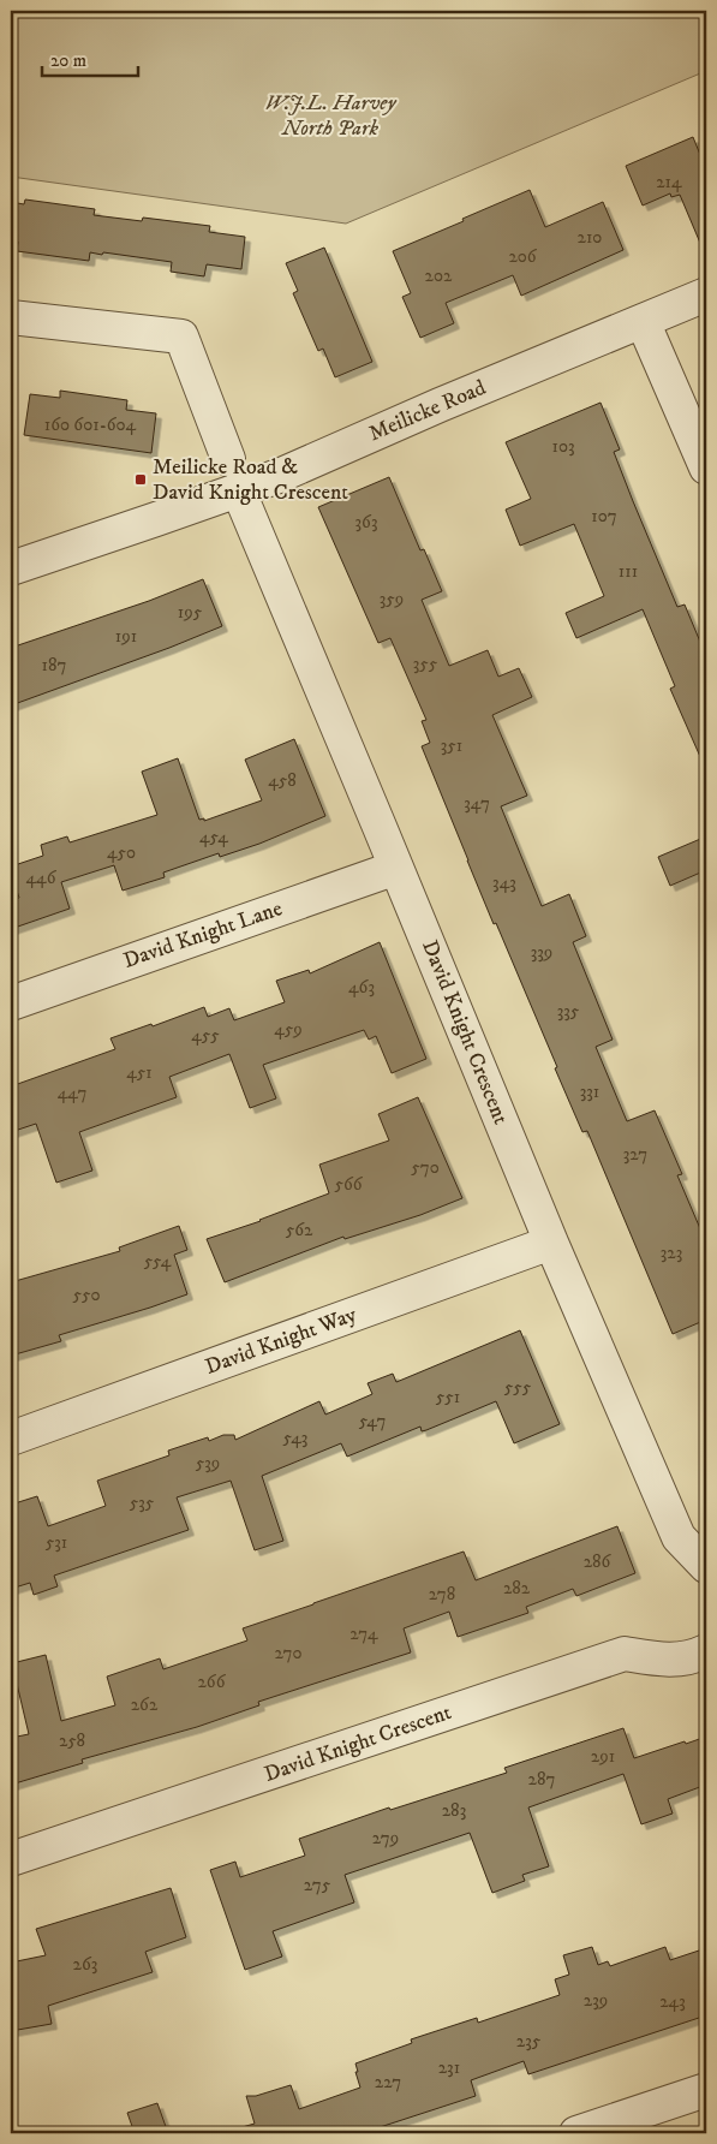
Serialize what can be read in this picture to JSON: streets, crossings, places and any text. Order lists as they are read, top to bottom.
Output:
{
  "streets": {
    "street": [
      "Meilicke Road",
      "David Knight Lane",
      "David Knight Crescent",
      "David Knight Way"
    ]
  },
  "crossings": [
    ["Meilicke Road", "David Knight Crescent"],
    ["David Knight Lane", "David Knight Crescent"],
    ["David Knight Crescent", "David Knight Way"]
  ],
  "parks": ["W.J.L. Harvey North Park"],
  "places": {
    "transit": ["Meilicke Road & David Knight Crescent"]
  },
  "house_numbers": [
    "214",
    "210",
    "206",
    "202",
    "160 601-604",
    "103",
    "107",
    "363",
    "111",
    "359",
    "195",
    "191",
    "355",
    "187",
    "351",
    "458",
    "347",
    "454",
    "450",
    "446",
    "343",
    "339",
    "463",
    "335",
    "459",
    "455",
    "451",
    "331",
    "447",
    "327",
    "570",
    "566",
    "562",
    "323",
    "554",
    "550",
    "555",
    "551",
    "547",
    "543",
    "539",
    "535",
    "531",
    "286",
    "282",
    "278",
    "274",
    "270",
    "266",
    "262",
    "258",
    "291",
    "287",
    "283",
    "279",
    "275",
    "263",
    "239",
    "243",
    "235",
    "231",
    "227"
  ],
  "scale_bar": "20 m"
}
